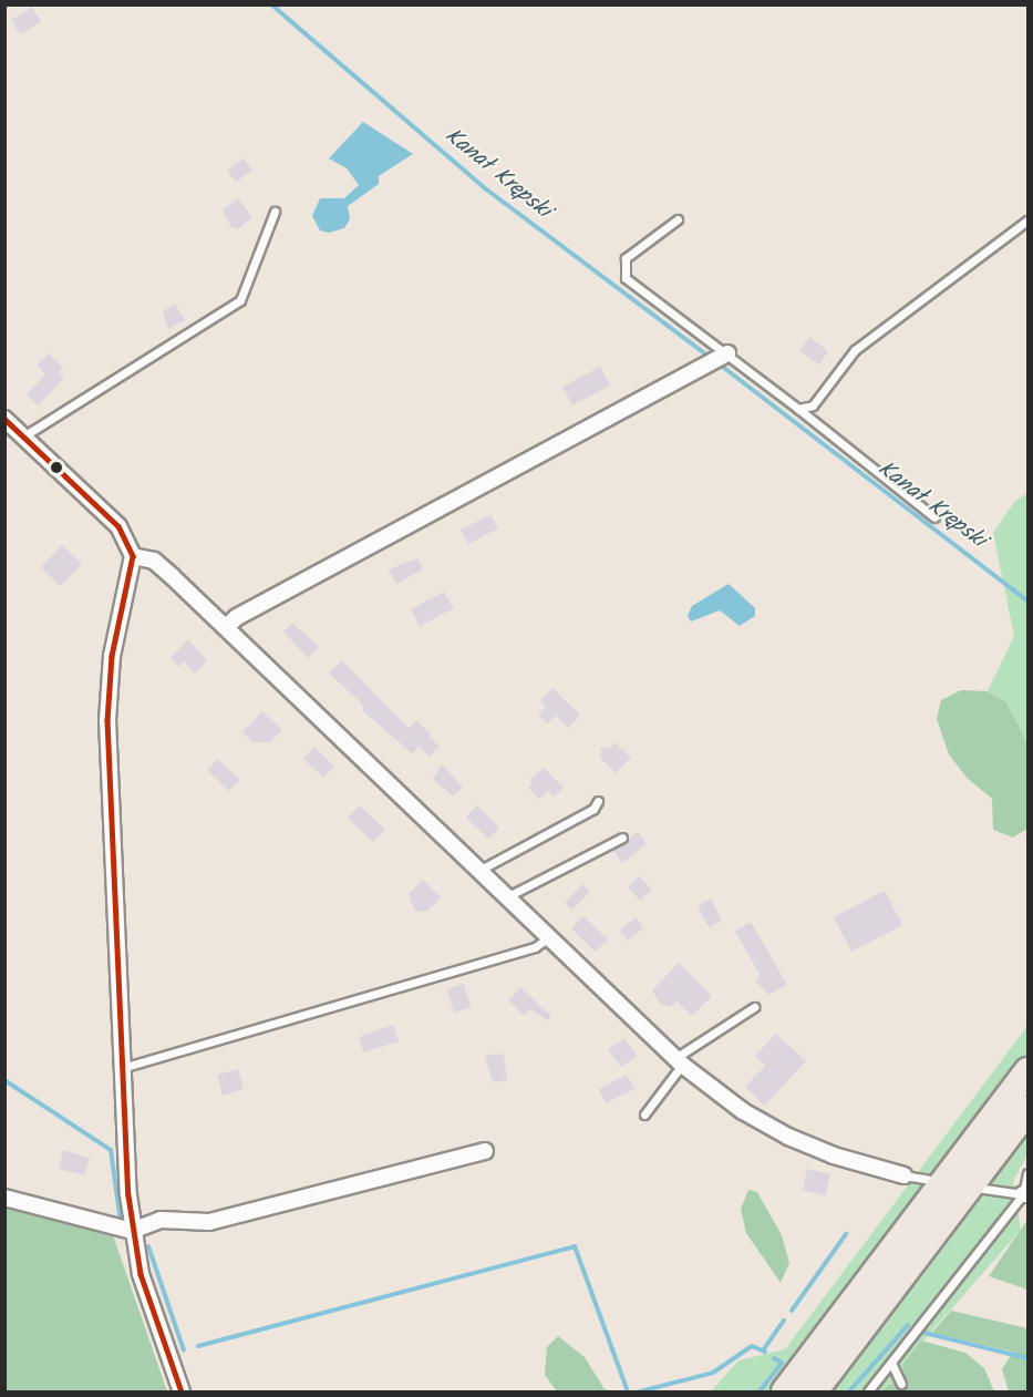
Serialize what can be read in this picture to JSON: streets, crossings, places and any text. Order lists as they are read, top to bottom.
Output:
{
  "water": ["Kanał Krępski"]
}
